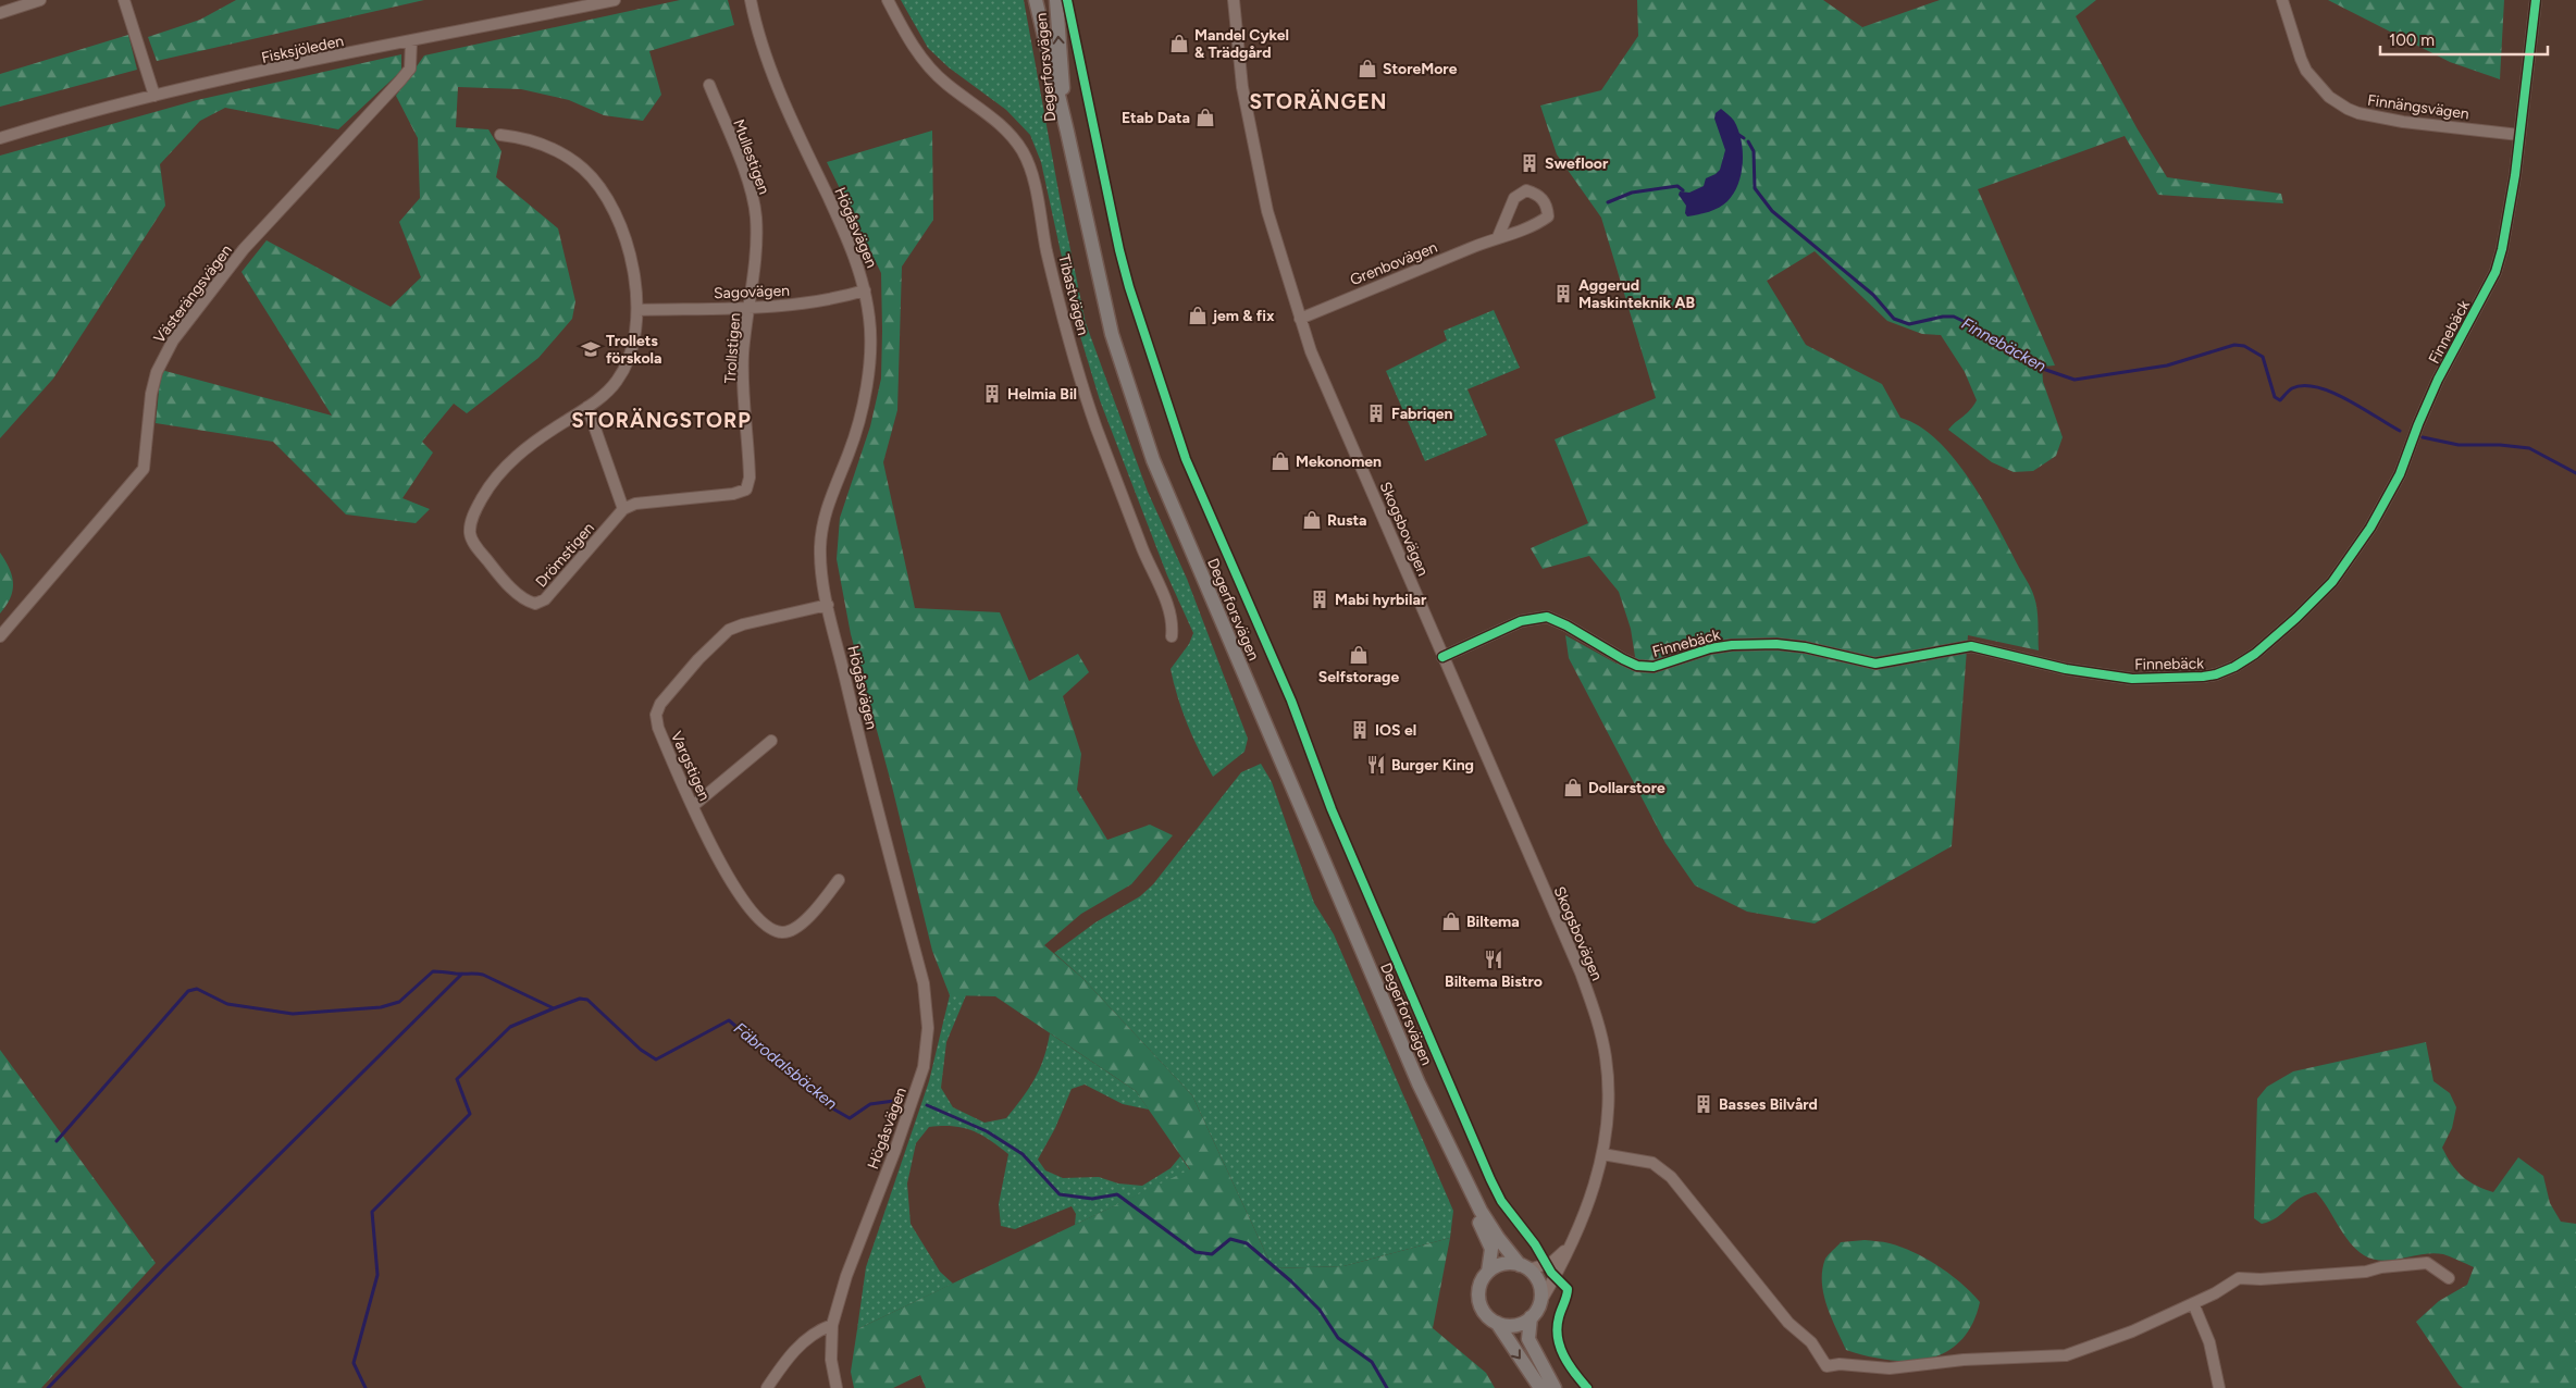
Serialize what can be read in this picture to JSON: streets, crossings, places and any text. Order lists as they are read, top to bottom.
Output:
{
  "streets": {
    "main road": ["Degerforsvägen"],
    "street": [
      "Fisksjöleden",
      "Finnängsvägen",
      "Mullestigen",
      "Högåsvägen",
      "Grenbovägen",
      "Sagovägen",
      "Västerängsvägen",
      "Tibastvägen",
      "Finnebäck",
      "Trollstigen",
      "Skogsbovägen",
      "Drömstigen",
      "Vargstigen"
    ]
  },
  "crossings": [
    ["Fisksjöleden", "Västerängsvägen"],
    ["Degerforsvägen", "Skogsbovägen"],
    ["Finnängsvägen", "Finnebäck"],
    ["Mullestigen", "Sagovägen"],
    ["Mullestigen", "Trollstigen"],
    ["Högåsvägen", "Sagovägen"],
    ["Högåsvägen", "Vargstigen"],
    ["Grenbovägen", "Skogsbovägen"],
    ["Sagovägen", "Trollstigen"],
    ["Sagovägen", "Drömstigen"],
    ["Finnebäck", "Skogsbovägen"],
    ["Trollstigen", "Drömstigen"]
  ],
  "districts": ["STORÄNGEN", "STORÄNGSTORP"],
  "water": ["Finnebäcken", "Fäbrodalsbäcken"],
  "places": {
    "shop": [
      "Mandel Cykel & Trädgård",
      "StoreMore",
      "Etab Data",
      "jem & fix",
      "Mekonomen",
      "Rusta",
      "Selfstorage",
      "Dollarstore",
      "Biltema"
    ],
    "building": [
      "Swefloor",
      "Aggerud Maskinteknik AB",
      "Helmia Bil",
      "Fabriqen",
      "Mabi hyrbilar",
      "IOS el",
      "Basses Bilvård"
    ],
    "school or university": ["Trollets förskola"],
    "restaurant": ["Burger King", "Biltema Bistro"]
  },
  "scale_bar": "100 m"
}
